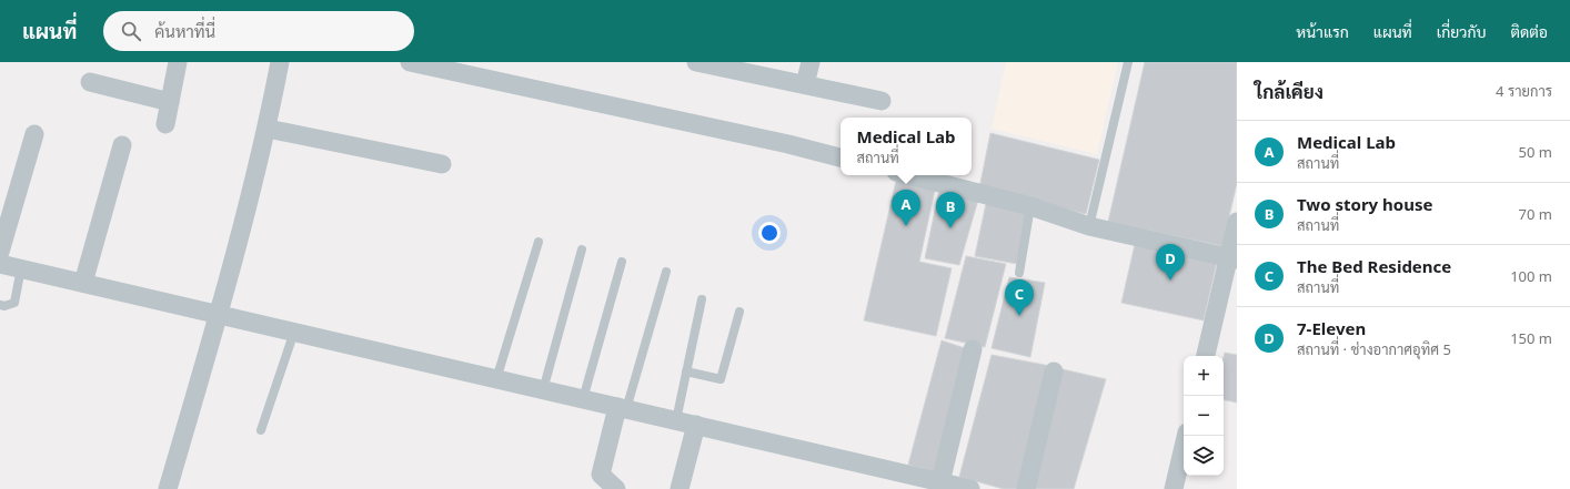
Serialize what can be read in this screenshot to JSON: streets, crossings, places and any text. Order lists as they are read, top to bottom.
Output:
{
  "page": {
    "header": "แผนที่",
    "search": "ค้นหาที่นี่",
    "nav": [
      "หน้าแรก",
      "แผนที่",
      "เกี่ยวกับ",
      "ติดต่อ"
    ],
    "heading": ["ใกล้เคียง", "4 รายการ"],
    "popup": ["Medical Lab", "สถานที่"],
    "list": [
      {
        "mark": "A",
        "name": "Medical Lab",
        "note": "สถานที่",
        "value": "50 m"
      },
      {
        "mark": "B",
        "name": "Two story house",
        "note": "สถานที่",
        "value": "70 m"
      },
      {
        "mark": "C",
        "name": "The Bed Residence",
        "note": "สถานที่",
        "value": "100 m"
      },
      {
        "mark": "D",
        "name": "7-Eleven",
        "note": "สถานที่ · ช่างอากาศอุทิศ 5",
        "value": "150 m"
      }
    ],
    "pins": [
      "A",
      "B",
      "D",
      "C"
    ],
    "map_buttons": ["+", "−"]
  }
}
